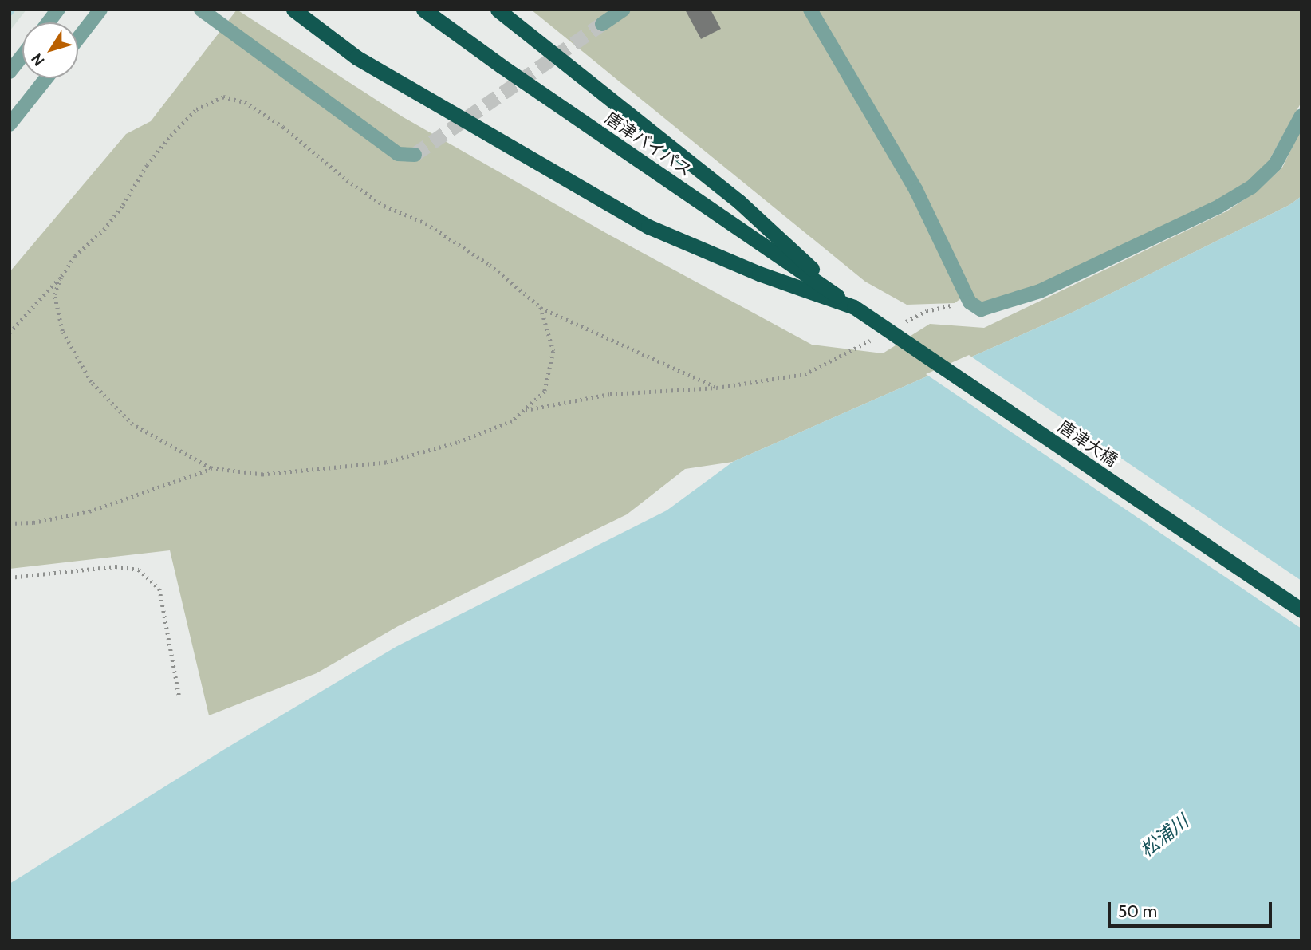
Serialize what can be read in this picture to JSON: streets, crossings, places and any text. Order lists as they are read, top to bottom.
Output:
{
  "streets": {
    "highway": ["唐津バイパス", "唐津大橋"]
  },
  "crossings": [
    ["唐津バイパス", "唐津大橋"]
  ],
  "water": ["松浦川"],
  "scale_bar": "50 m",
  "north": "bottom left"
}
